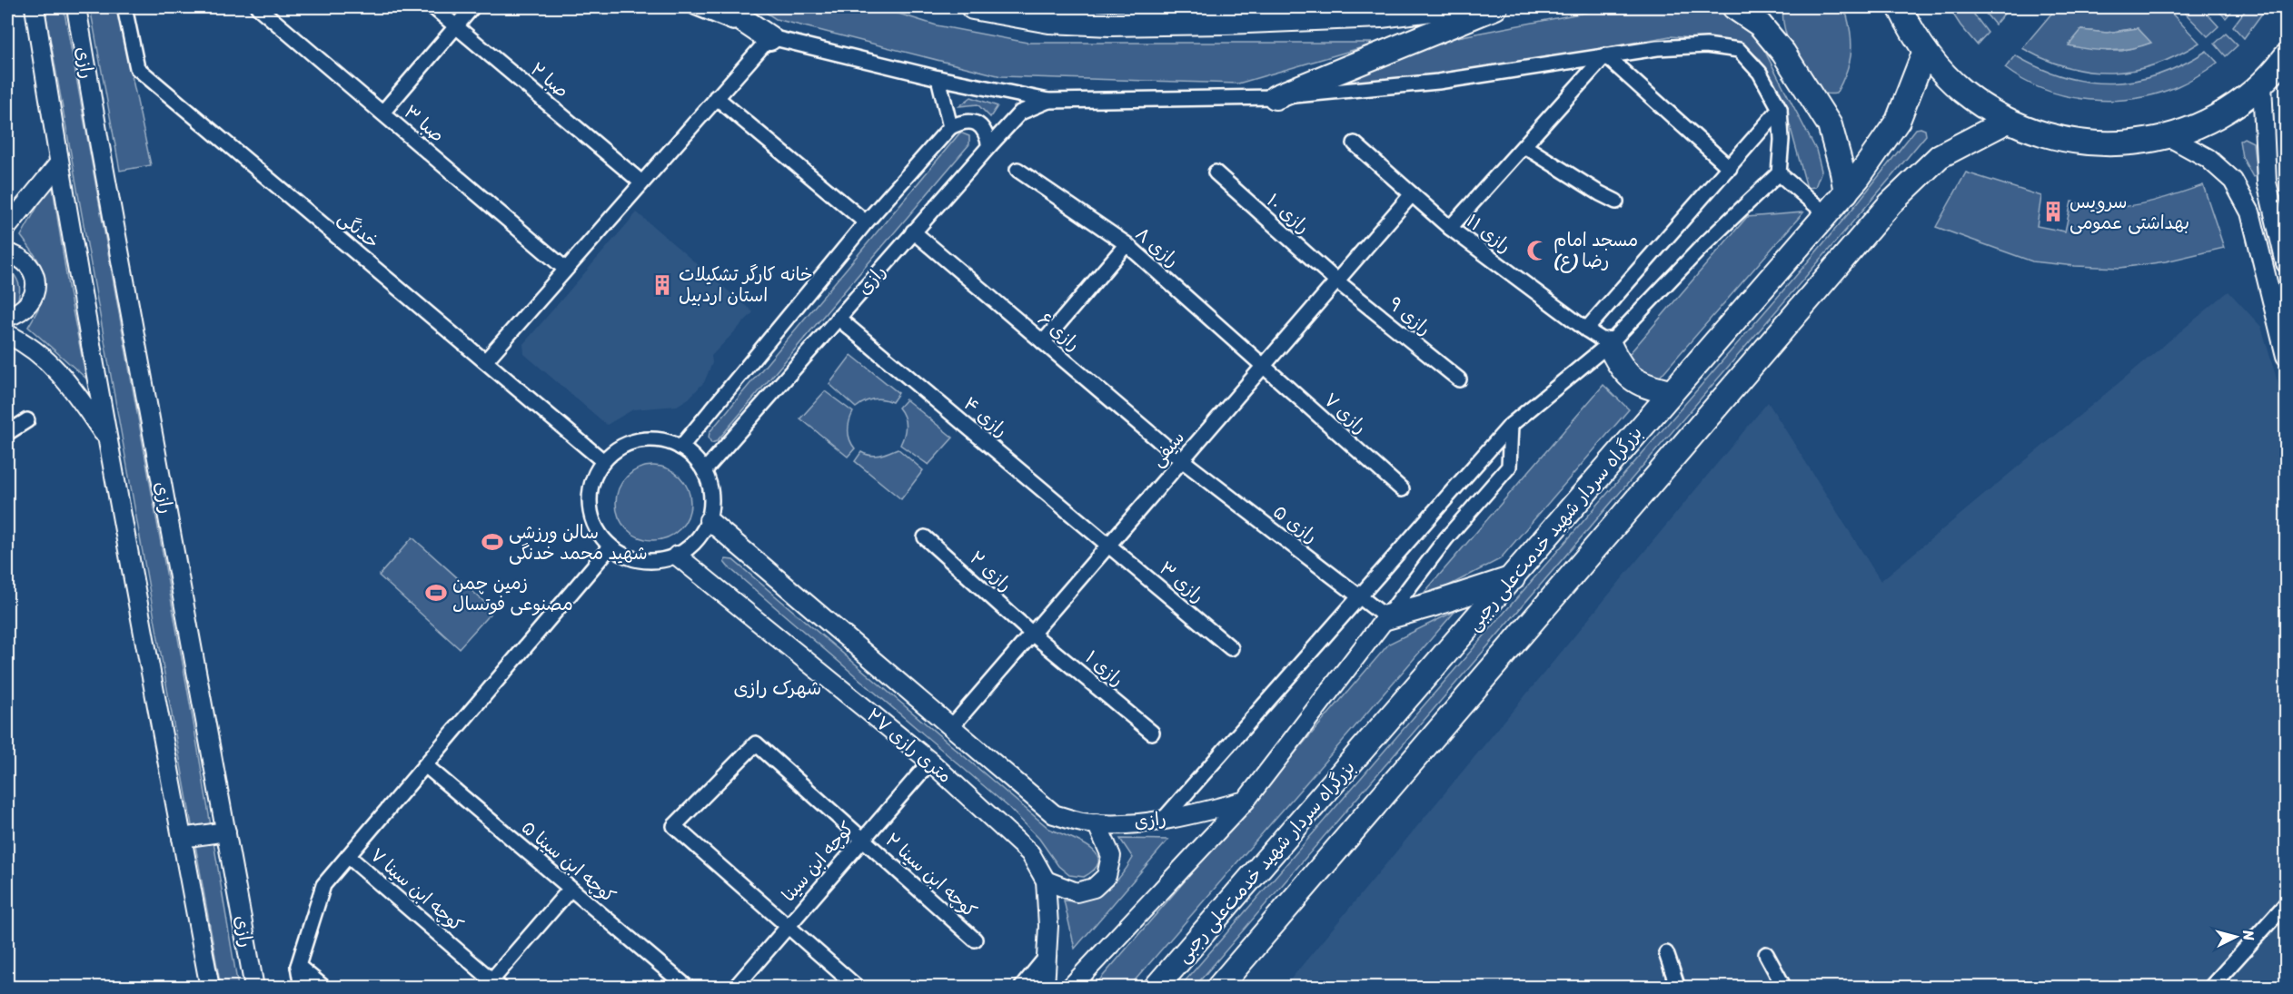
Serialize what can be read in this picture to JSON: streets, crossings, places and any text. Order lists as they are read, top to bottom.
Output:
{
  "streets": {
    "highway": ["بزرگراه سردار شهید خدمت‌علی رجبی"],
    "street": [
      "رازی",
      "صبا ۲",
      "صبا ۳",
      "رازی ۱۰",
      "خدنگی",
      "رازی ۱۱",
      "رازی ۸",
      "رازی ۹",
      "رازی ۶",
      "رازی ۷",
      "رازی ۴",
      "سیفی",
      "رازی ۵",
      "رازی ۲",
      "رازی ۳",
      "رازی ۱",
      "۲۷ متری رازی",
      "کوچه ابن سینا ۵",
      "کوچه ابن سینا",
      "کوچه ابن سینا ۲",
      "کوچه ابن سینا ۷"
    ]
  },
  "crossings": [
    ["رازی", "خدنگی"],
    ["رازی", "رازی ۶"],
    ["رازی", "رازی ۴"],
    ["رازی", "سیفی"],
    ["رازی", "۲۷ متری رازی"],
    ["رازی ۱۰", "رازی ۹"],
    ["رازی ۱۰", "سیفی"],
    ["خدنگی", "۲۷ متری رازی"],
    ["رازی ۱۱", "سیفی"],
    ["رازی ۸", "رازی ۷"],
    ["رازی ۸", "سیفی"],
    ["رازی ۹", "سیفی"],
    ["رازی ۶", "سیفی"],
    ["رازی ۶", "رازی ۵"],
    ["رازی ۷", "سیفی"],
    ["رازی ۴", "سیفی"],
    ["رازی ۴", "رازی ۳"],
    ["سیفی", "رازی ۵"],
    ["سیفی", "رازی ۲"],
    ["سیفی", "رازی ۳"],
    ["سیفی", "رازی ۱"],
    ["رازی ۲", "رازی ۱"],
    ["۲۷ متری رازی", "کوچه ابن سینا"],
    ["کوچه ابن سینا ۵", "کوچه ابن سینا ۷"],
    ["کوچه ابن سینا", "کوچه ابن سینا ۲"]
  ],
  "districts": ["شهرک رازی"],
  "places": {
    "building": ["سرویس بهداشتی عمومی", "خانه کارگر تشکیلات استان اردبیل"],
    "mosque": ["مسجد امام رضا (ع)"],
    "sports": ["سالن ورزشی شهید محمد خدنگی", "زمین چمن مصنوعی فوتسال"]
  },
  "north": "right"
}
